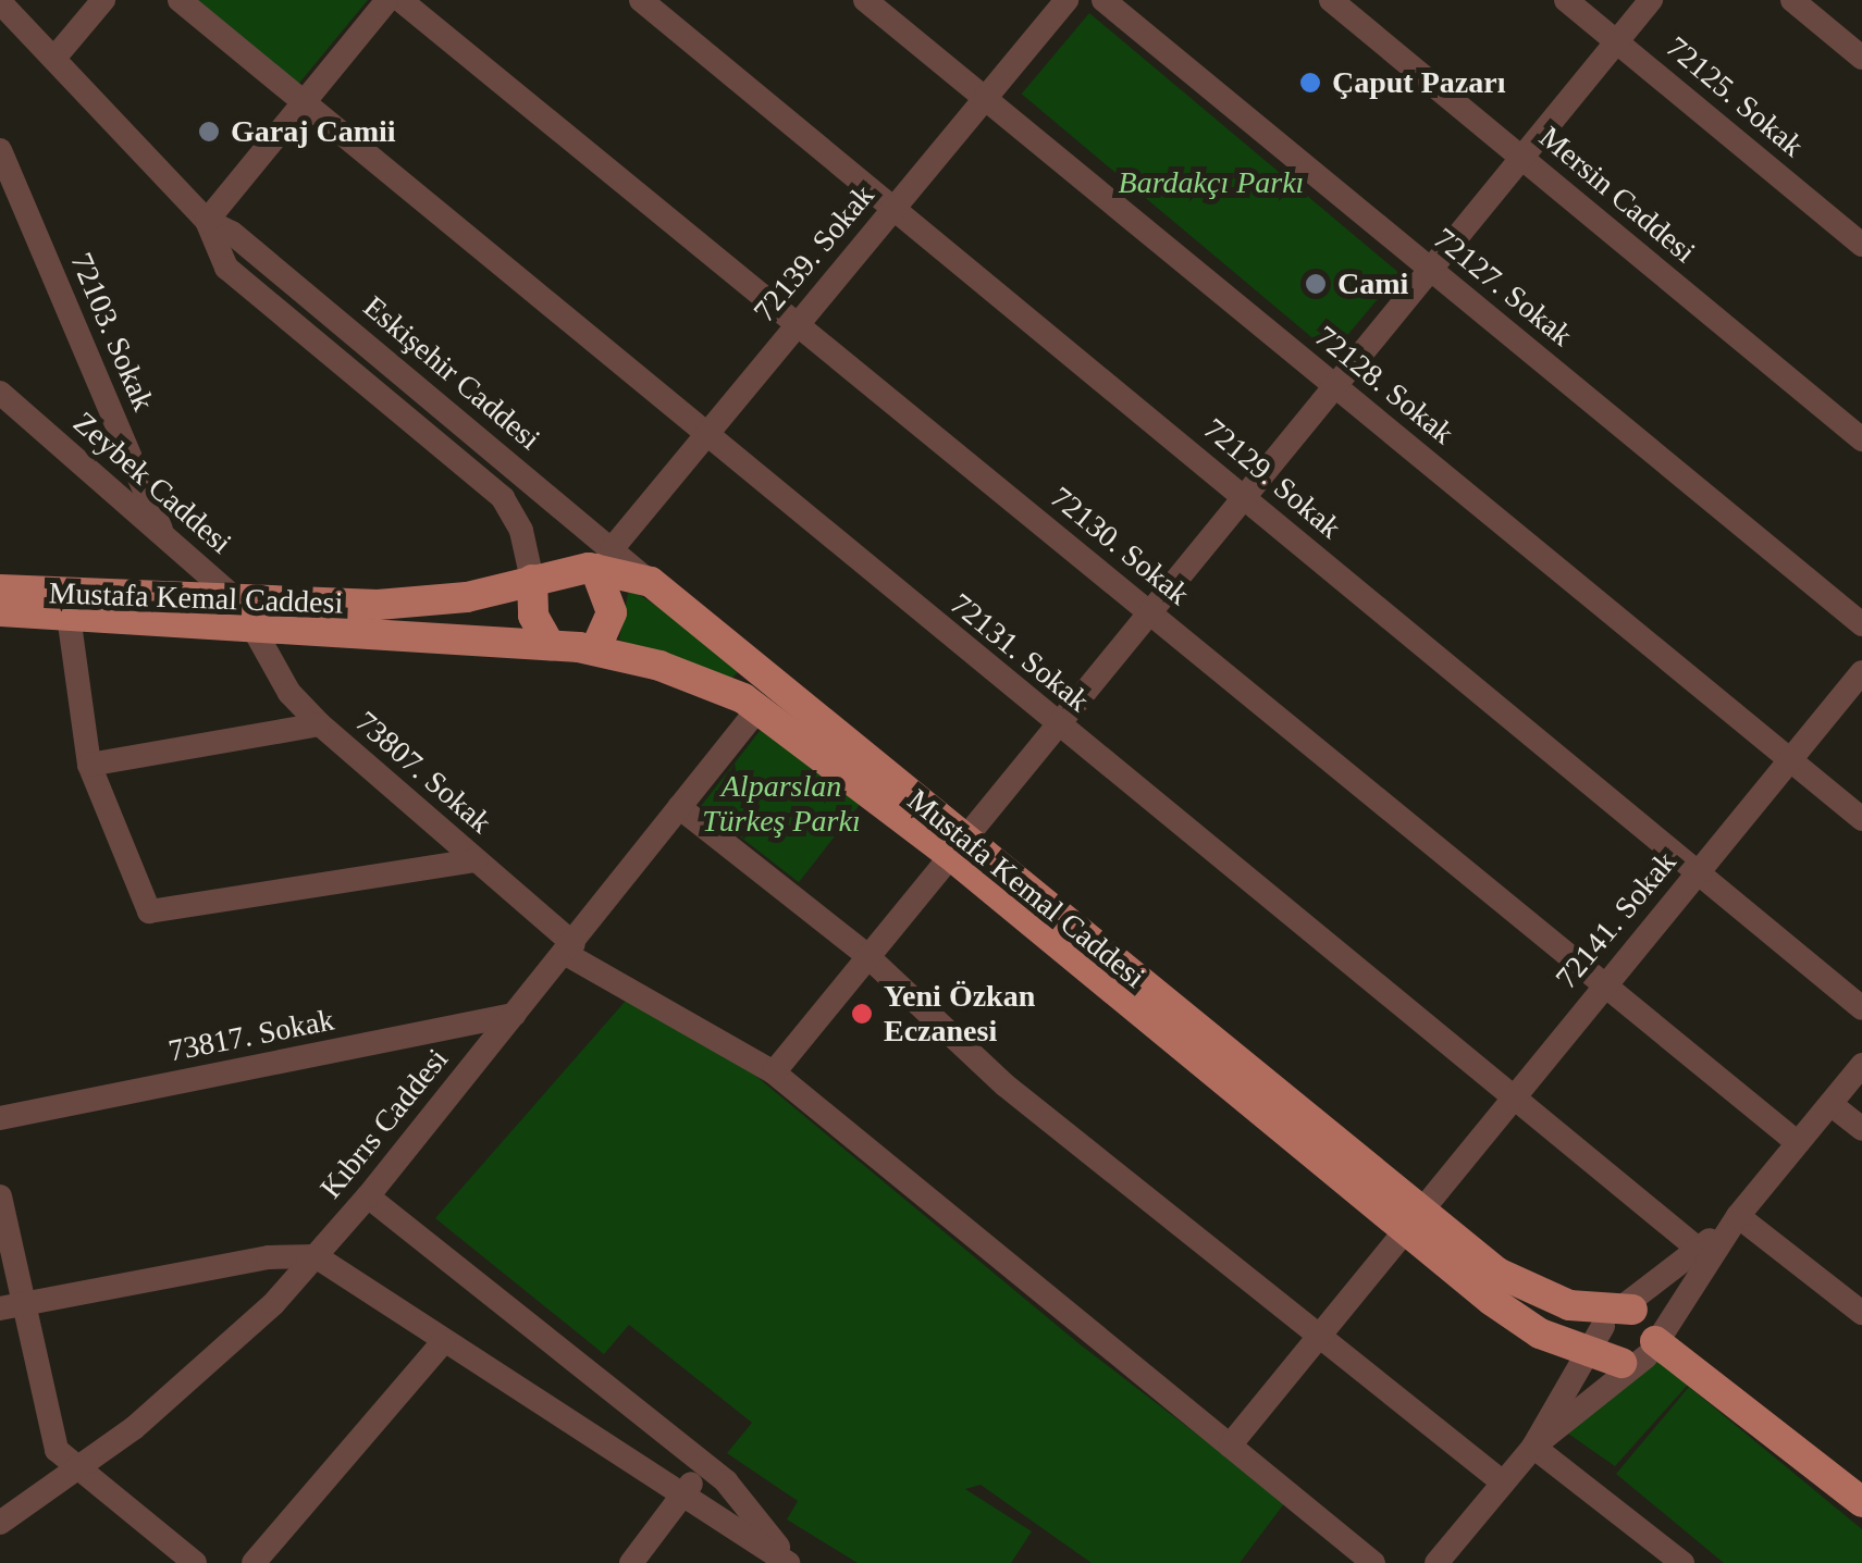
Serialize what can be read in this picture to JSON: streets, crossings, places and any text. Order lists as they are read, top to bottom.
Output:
{
  "streets": {
    "main road": ["Mustafa Kemal Caddesi"],
    "street": [
      "72125. Sokak",
      "Mersin Caddesi",
      "72139. Sokak",
      "72127. Sokak",
      "72103. Sokak",
      "Eskişehir Caddesi",
      "72128. Sokak",
      "72129. Sokak",
      "Zeybek Caddesi",
      "72130. Sokak",
      "72131. Sokak",
      "73807. Sokak",
      "72141. Sokak",
      "73817. Sokak",
      "Kıbrıs Caddesi"
    ]
  },
  "crossings": [
    ["72139. Sokak", "Eskişehir Caddesi"],
    ["72139. Sokak", "72128. Sokak"],
    ["72139. Sokak", "72129. Sokak"],
    ["72139. Sokak", "72130. Sokak"],
    ["72139. Sokak", "Mustafa Kemal Caddesi"],
    ["72139. Sokak", "72131. Sokak"],
    ["72103. Sokak", "Zeybek Caddesi"],
    ["Eskişehir Caddesi", "Mustafa Kemal Caddesi"],
    ["72128. Sokak", "72141. Sokak"],
    ["72129. Sokak", "72141. Sokak"],
    ["Zeybek Caddesi", "Mustafa Kemal Caddesi"],
    ["Zeybek Caddesi", "73807. Sokak"],
    ["72130. Sokak", "72141. Sokak"],
    ["Mustafa Kemal Caddesi", "73807. Sokak"],
    ["Mustafa Kemal Caddesi", "72141. Sokak"],
    ["Mustafa Kemal Caddesi", "Kıbrıs Caddesi"],
    ["72131. Sokak", "72141. Sokak"],
    ["73807. Sokak", "72141. Sokak"],
    ["73807. Sokak", "Kıbrıs Caddesi"],
    ["73817. Sokak", "Kıbrıs Caddesi"]
  ],
  "parks": ["Bardakçı Parkı", "Alparslan Türkeş Parkı"],
  "places": [
    "Çaput Pazarı",
    "Garaj Camii",
    "Cami",
    "Yeni Özkan Eczanesi"
  ]
}
